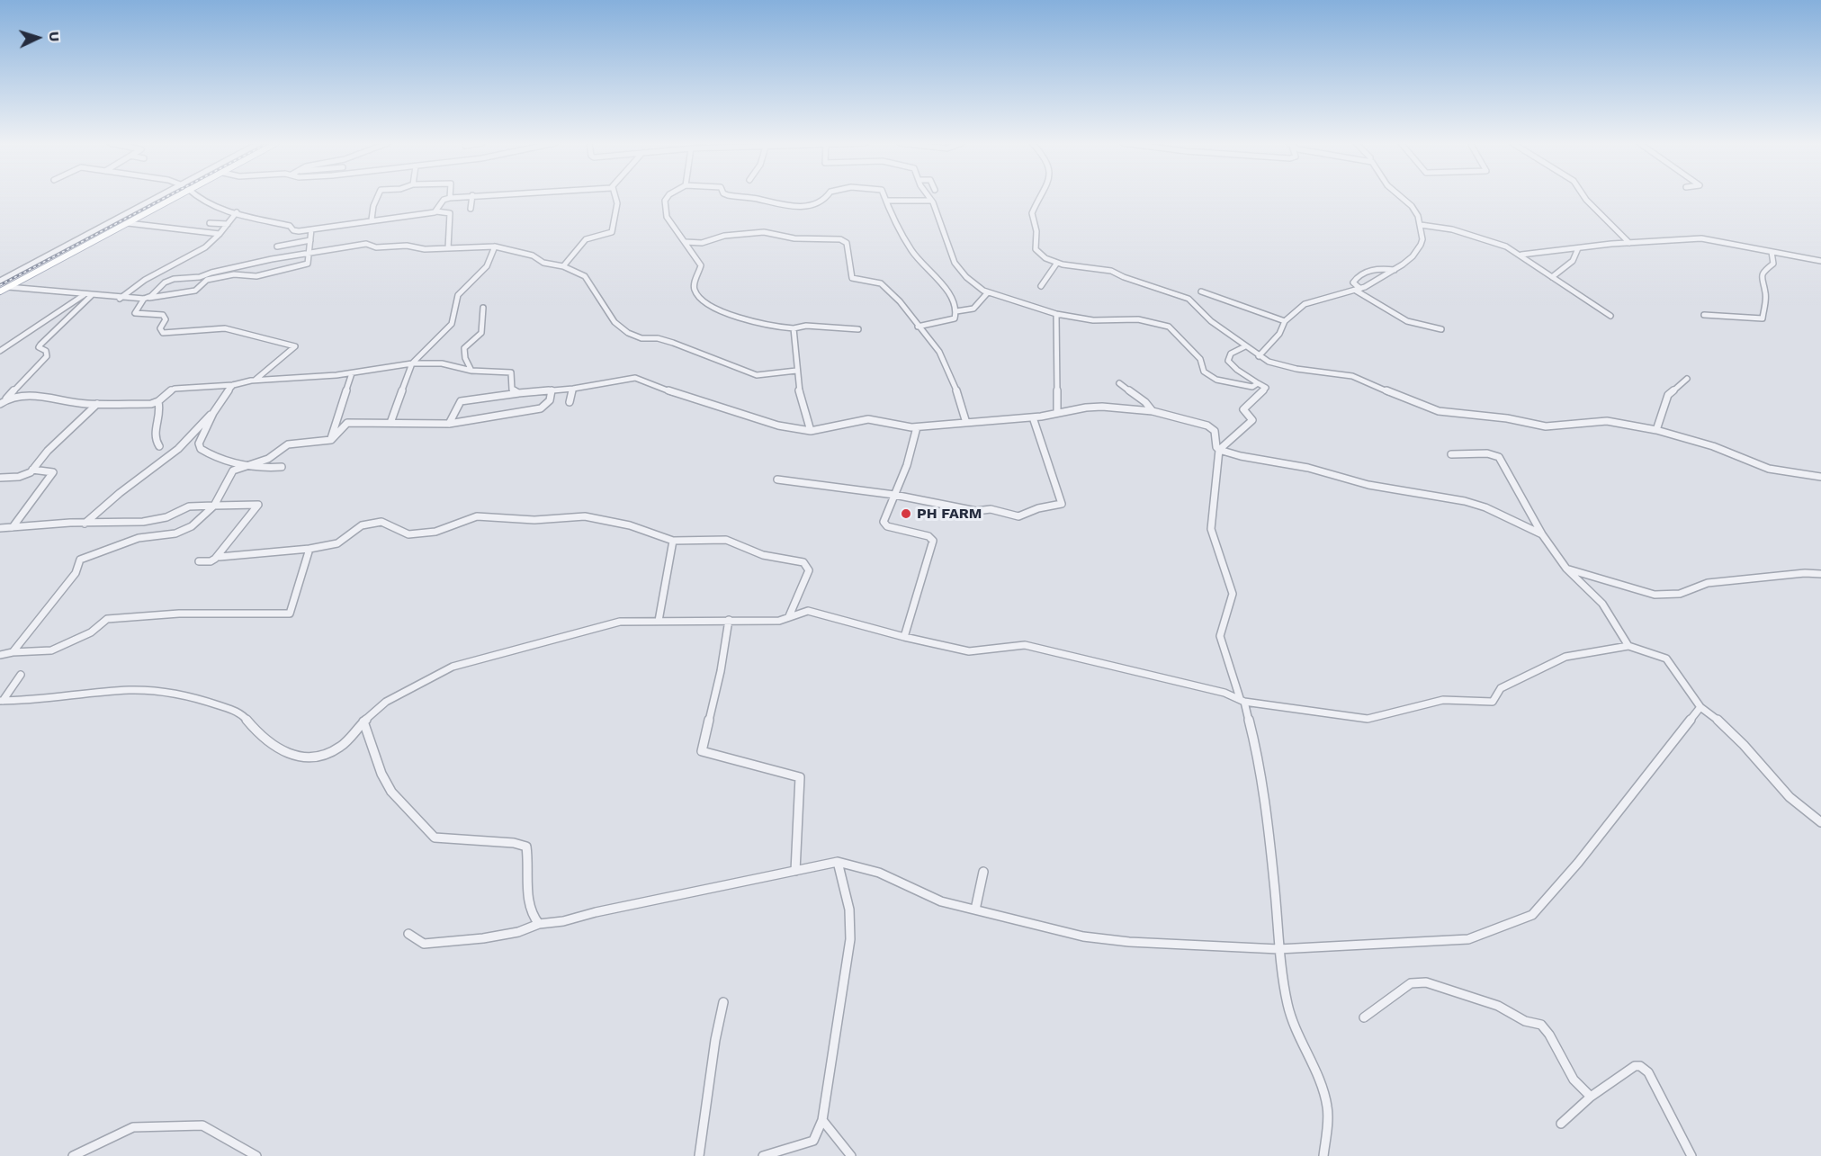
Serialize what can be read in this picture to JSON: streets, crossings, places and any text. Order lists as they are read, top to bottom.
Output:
{
  "places": ["PH FARM"],
  "north": "right"
}
